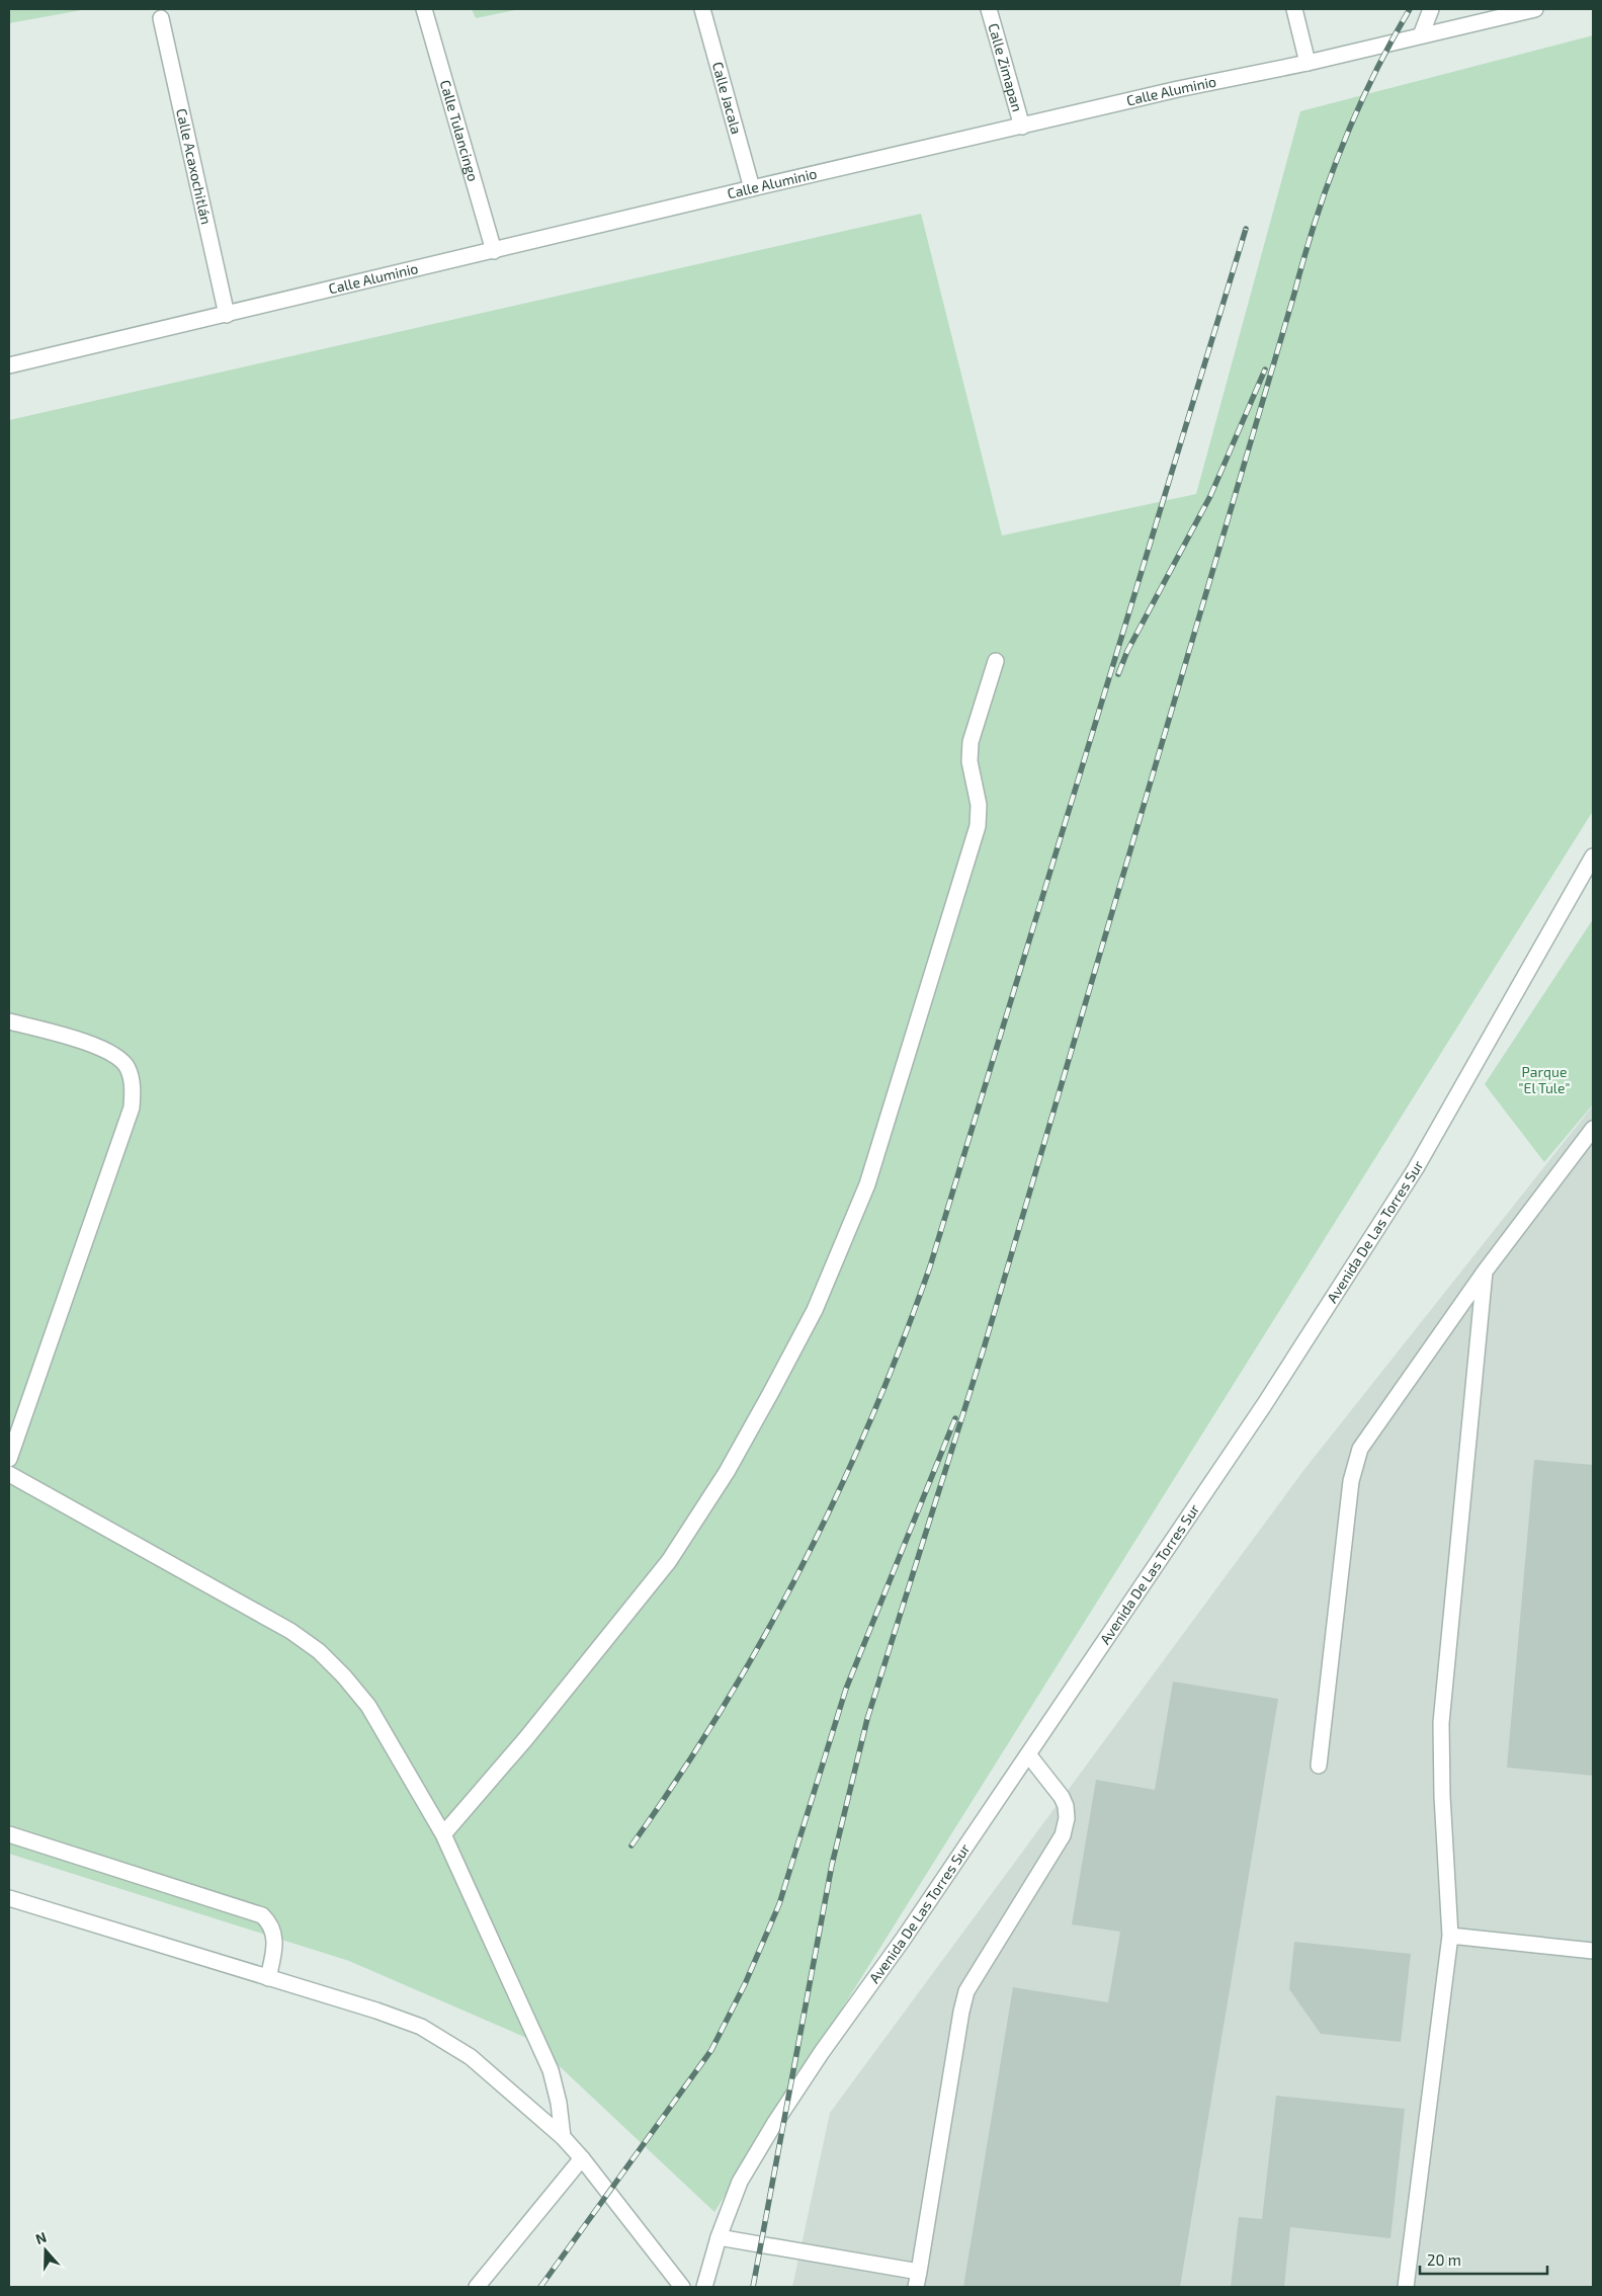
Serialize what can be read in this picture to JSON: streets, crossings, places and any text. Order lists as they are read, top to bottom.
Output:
{
  "streets": {
    "street": [
      "Calle Zimapan",
      "Calle Aluminio",
      "Calle Jacala",
      "Calle Tulancingo",
      "Calle Acaxochitlán",
      "Avenida De Las Torres Sur"
    ]
  },
  "crossings": [
    ["Calle Zimapan", "Calle Aluminio"],
    ["Calle Aluminio", "Calle Jacala"],
    ["Calle Aluminio", "Calle Tulancingo"],
    ["Calle Aluminio", "Calle Acaxochitlán"]
  ],
  "parks": ["Parque \"El Tule\""],
  "scale_bar": "20 m",
  "north": "top"
}
